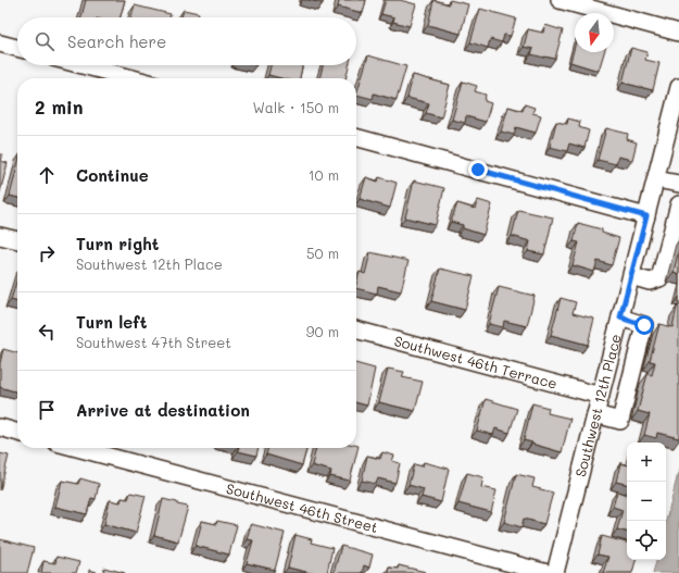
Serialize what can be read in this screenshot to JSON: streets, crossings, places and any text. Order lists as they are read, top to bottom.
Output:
{
  "streets": {
    "street": ["Southwest 46th Terrace", "Southwest 12th Place", "Southwest 46th Street"]
  },
  "crossings": [
    ["Southwest 46th Terrace", "Southwest 12th Place"]
  ],
  "north": "bottom",
  "page": {
    "search": "Search here",
    "heading": ["2 min", "Walk · 150 m"],
    "list": [
      ["Continue", "10 m"],
      ["Turn right", "Southwest 12th Place", "50 m"],
      ["Turn left", "Southwest 47th Street", "90 m"],
      "Arrive at destination"
    ],
    "map_buttons": ["+", "−"]
  }
}
